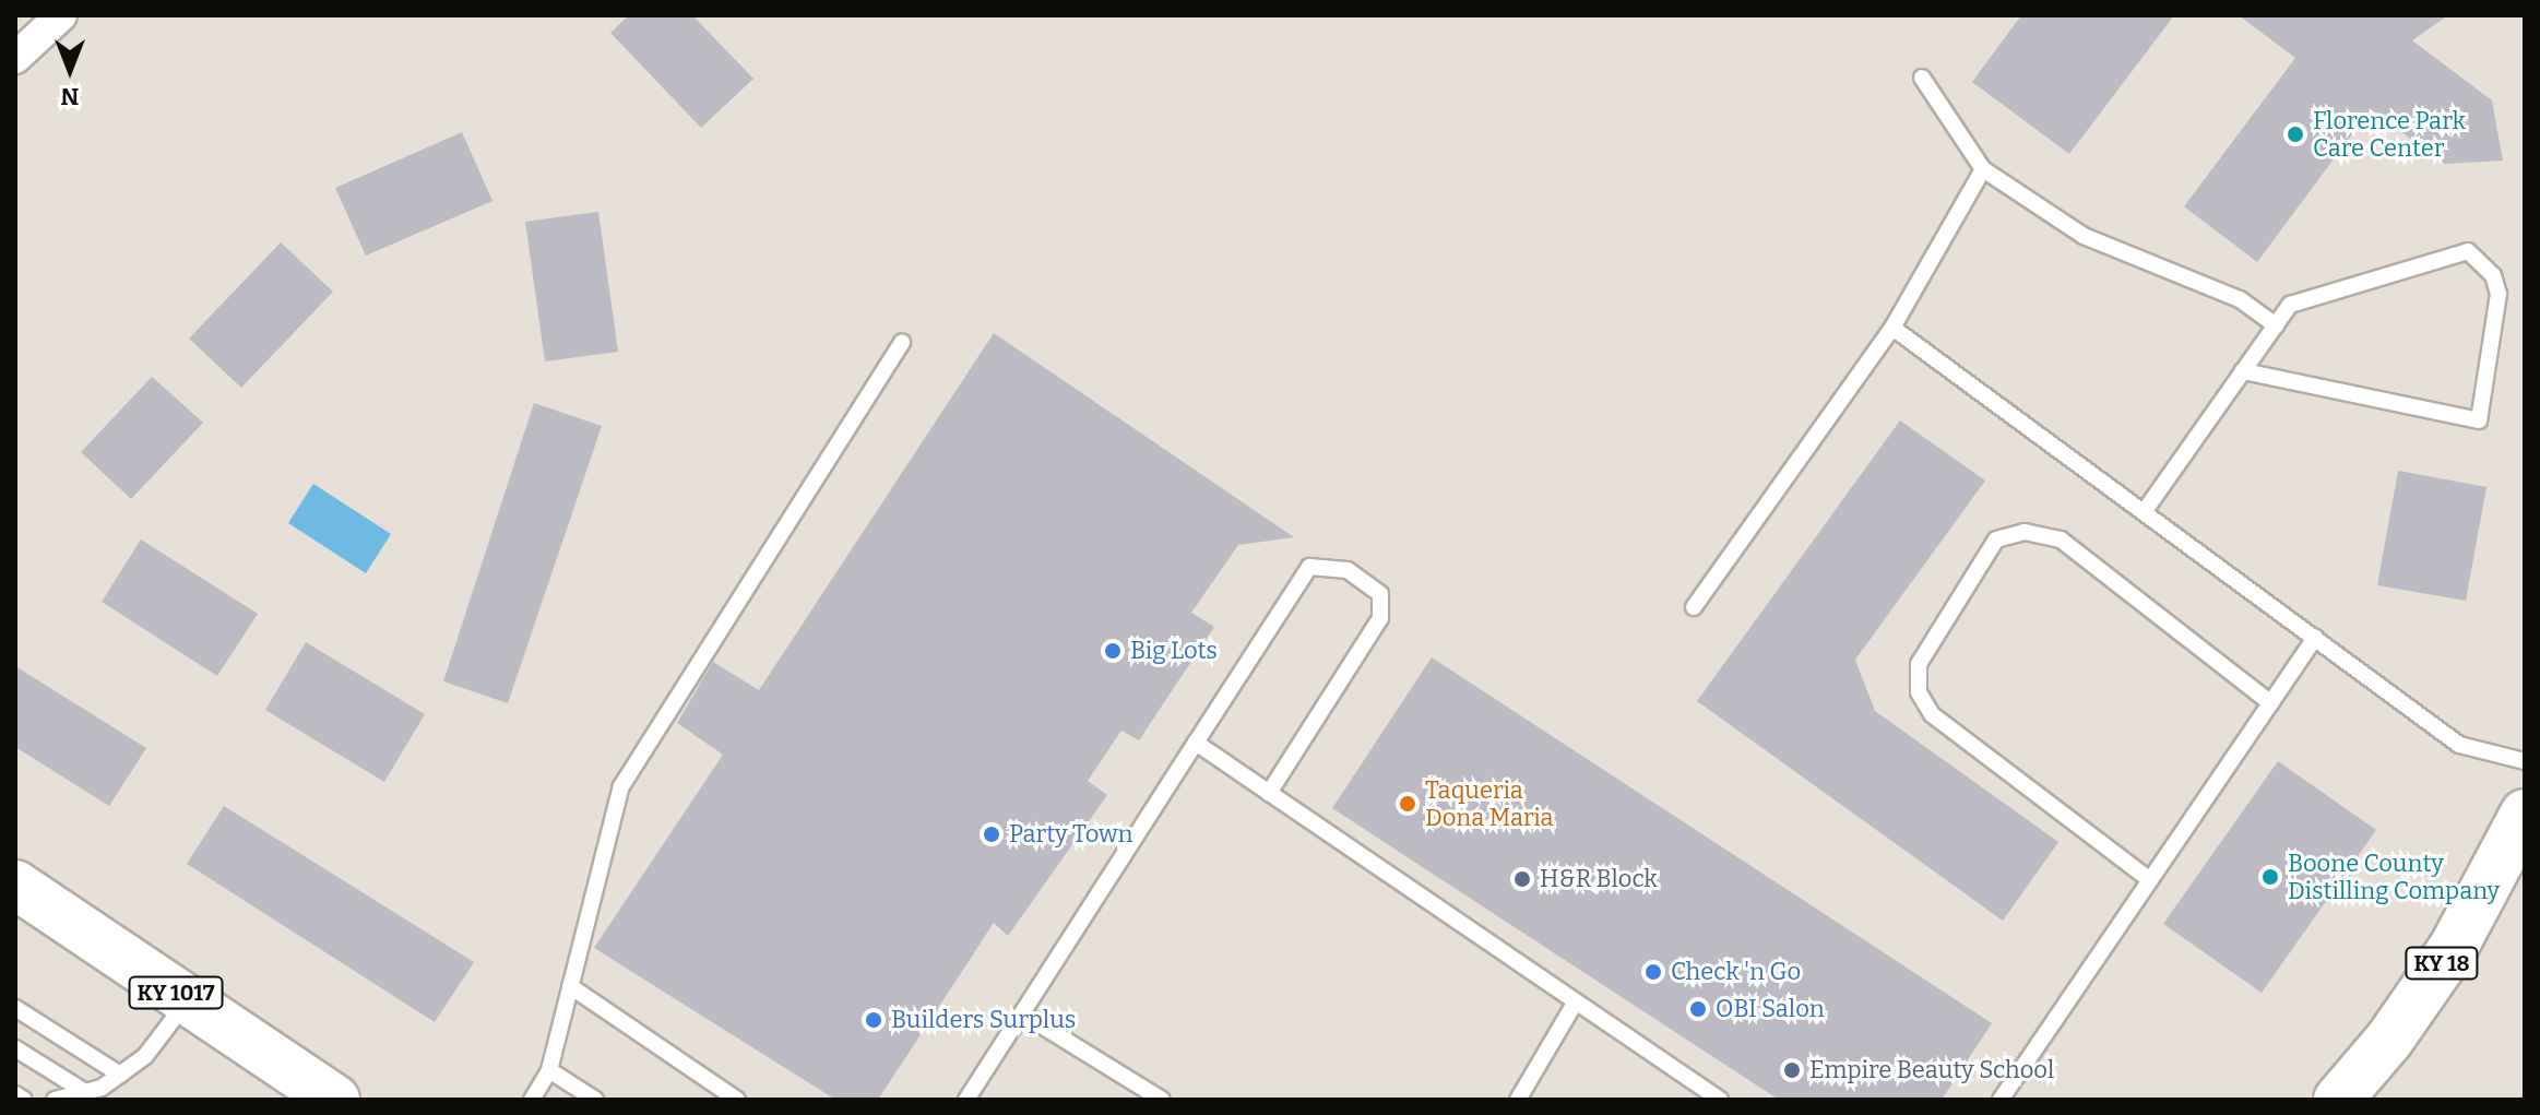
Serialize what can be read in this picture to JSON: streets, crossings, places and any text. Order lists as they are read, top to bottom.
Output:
{
  "streets": {
    "main road": ["KY 18", "KY 1017"]
  },
  "places": [
    "Florence Park Care Center",
    "Big Lots",
    "Taqueria Dona Maria",
    "Party Town",
    "Boone County Distilling Company",
    "H&R Block",
    "Check 'n Go",
    "OBI Salon",
    "Builders Surplus",
    "Empire Beauty School"
  ],
  "north": "bottom"
}
